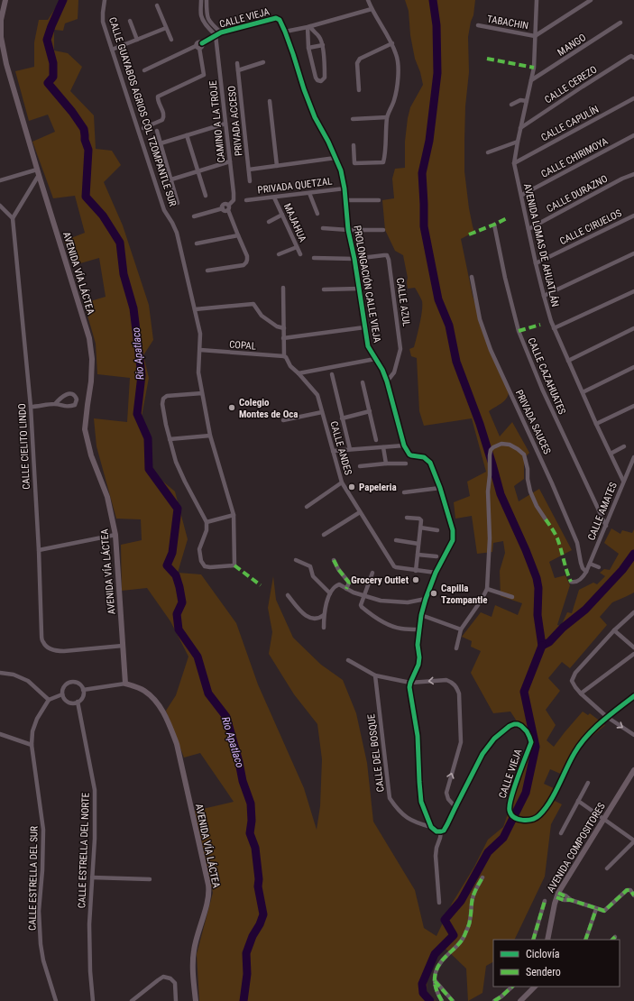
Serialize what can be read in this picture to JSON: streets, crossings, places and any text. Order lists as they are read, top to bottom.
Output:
{
  "streets": {
    "street": [
      "CALLE VIEJA",
      "TABACHIN",
      "MANGO",
      "CALLE CEREZO",
      "CALLE GUAYABOS AGRIOS COL TZOMPANTLE SUR",
      "PRIVADA ACCESO",
      "CAMINO A LA TROJE",
      "CALLE CAPULÍN",
      "CALLE CHIRIMOYA",
      "PRIVADA QUETZAL",
      "CALLE DURAZNO",
      "MAJAHUA",
      "CALLE CIRUELOS",
      "AVENIDA LOMAS DE AHUATLÁN",
      "AVENIDA VÍA LÁCTEA",
      "PROLONGACIÓN CALLE VIEJA",
      "CALLE AZUL",
      "COPAL",
      "CALLE CAZAHUATES",
      "PRIVADA SAUCES",
      "CALLE CIELITO LINDO",
      "CALLE ANDES",
      "CALLE AMATES",
      "CALLE DEL BOSQUE",
      "AVENIDA COMPOSITORES",
      "CALLE ESTRELLA DEL NORTE",
      "CALLE ESTRELLA DEL SUR"
    ]
  },
  "crossings": [
    ["CALLE VIEJA", "CAMINO A LA TROJE"],
    ["CALLE VIEJA", "PROLONGACIÓN CALLE VIEJA"],
    ["TABACHIN", "AVENIDA LOMAS DE AHUATLÁN"],
    ["MANGO", "AVENIDA LOMAS DE AHUATLÁN"],
    ["CALLE CEREZO", "AVENIDA LOMAS DE AHUATLÁN"],
    ["CALLE GUAYABOS AGRIOS COL TZOMPANTLE SUR", "COPAL"],
    ["PRIVADA ACCESO", "PROLONGACIÓN CALLE VIEJA"],
    ["CALLE CAPULÍN", "AVENIDA LOMAS DE AHUATLÁN"],
    ["CALLE CHIRIMOYA", "AVENIDA LOMAS DE AHUATLÁN"],
    ["PRIVADA QUETZAL", "MAJAHUA"],
    ["PRIVADA QUETZAL", "PROLONGACIÓN CALLE VIEJA"],
    ["CALLE DURAZNO", "AVENIDA LOMAS DE AHUATLÁN"],
    ["CALLE CIRUELOS", "AVENIDA LOMAS DE AHUATLÁN"],
    ["AVENIDA LOMAS DE AHUATLÁN", "CALLE AMATES"],
    ["AVENIDA VÍA LÁCTEA", "CALLE CIELITO LINDO"],
    ["PROLONGACIÓN CALLE VIEJA", "CALLE AZUL"],
    ["COPAL", "CALLE ANDES"],
    ["CALLE CAZAHUATES", "CALLE AMATES"],
    ["PRIVADA SAUCES", "CALLE AMATES"]
  ],
  "water": ["Rio Apatlaco"],
  "places": [
    "Colegio Montes de Oca",
    "Papeleria",
    "Grocery Outlet",
    "Capilla Tzompantle"
  ],
  "legend": ["Ciclovía", "Sendero"]
}
